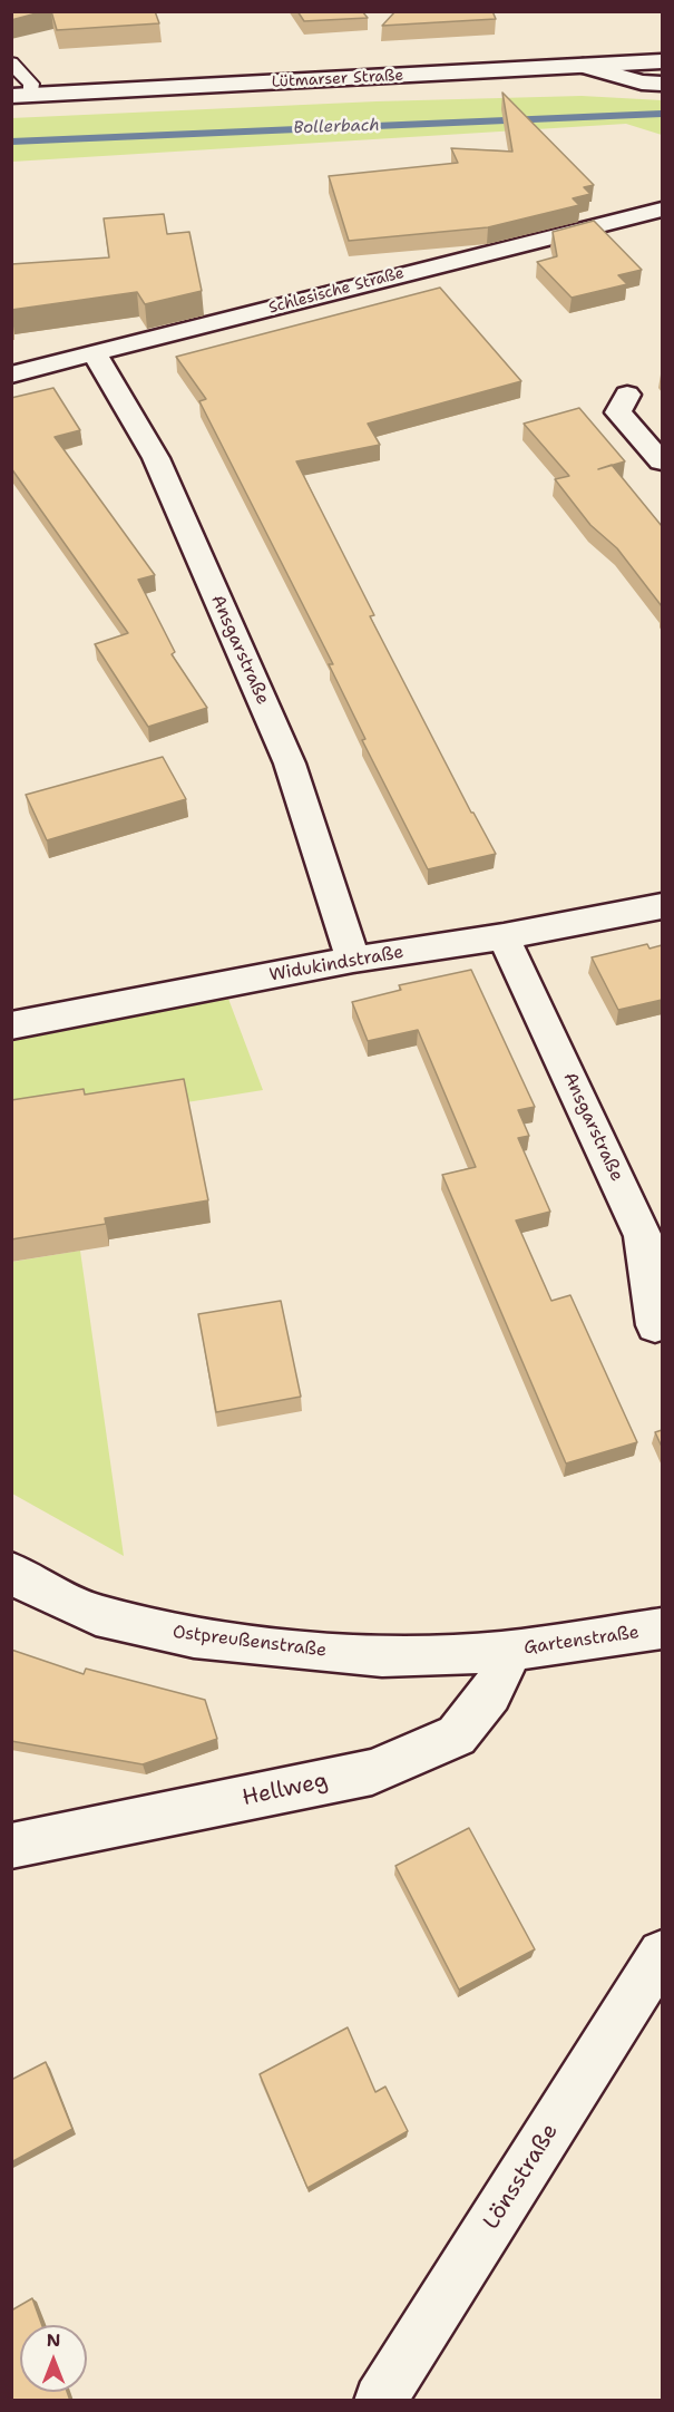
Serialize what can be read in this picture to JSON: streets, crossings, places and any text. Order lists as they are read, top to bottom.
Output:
{
  "streets": {
    "street": [
      "Lütmarser Straße",
      "Schlesische Straße",
      "Ansgarstraße",
      "Widukindstraße",
      "Gartenstraße",
      "Ostpreußenstraße",
      "Hellweg",
      "Lönsstraße"
    ]
  },
  "crossings": [
    ["Schlesische Straße", "Ansgarstraße"],
    ["Ansgarstraße", "Widukindstraße"],
    ["Gartenstraße", "Ostpreußenstraße"],
    ["Gartenstraße", "Hellweg"],
    ["Ostpreußenstraße", "Hellweg"]
  ],
  "water": ["Bollerbach"],
  "north": "top"
}
